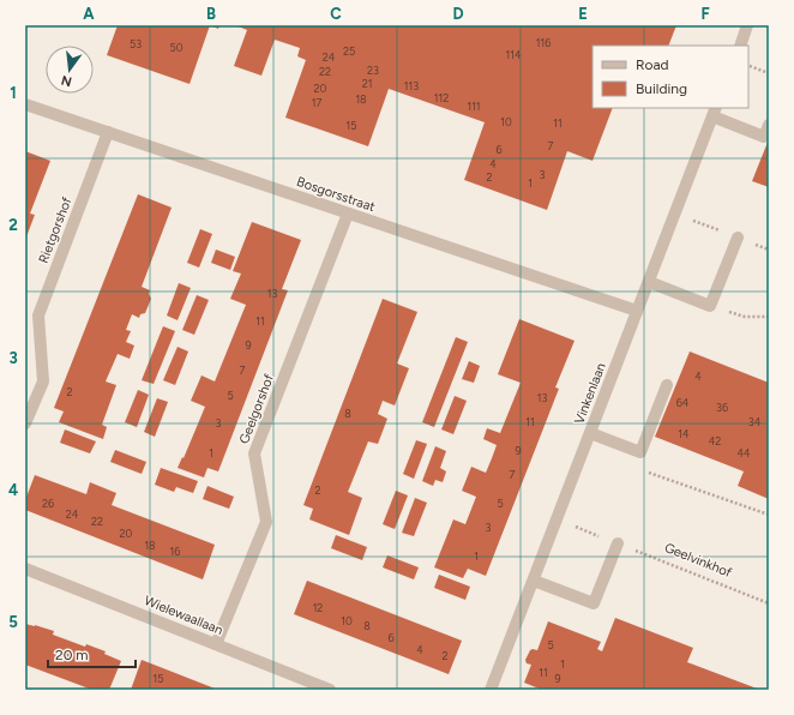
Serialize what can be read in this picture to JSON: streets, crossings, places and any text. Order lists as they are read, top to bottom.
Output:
{
  "streets": {
    "street": [
      "Bosgorsstraat",
      "Rietgorshof",
      "Vinkenlaan",
      "Geelgorshof",
      "Wielewaallaan"
    ],
    "path": ["Geelvinkhof"]
  },
  "crossings": [
    ["Bosgorsstraat", "Rietgorshof"],
    ["Bosgorsstraat", "Vinkenlaan"],
    ["Bosgorsstraat", "Geelgorshof"],
    ["Vinkenlaan", "Geelvinkhof"],
    ["Geelgorshof", "Wielewaallaan"]
  ],
  "house_numbers": [
    "116",
    "53",
    "50",
    "25",
    "114",
    "24",
    "23",
    "22",
    "21",
    "113",
    "20",
    "112",
    "18",
    "17",
    "111",
    "10",
    "11",
    "15",
    "7",
    "6",
    "4",
    "3",
    "2",
    "1",
    "13",
    "11",
    "9",
    "7",
    "4",
    "2",
    "5",
    "13",
    "64",
    "36",
    "8",
    "11",
    "34",
    "3",
    "14",
    "42",
    "9",
    "1",
    "44",
    "7",
    "2",
    "26",
    "5",
    "24",
    "22",
    "3",
    "20",
    "18",
    "16",
    "1",
    "12",
    "10",
    "8",
    "6",
    "5",
    "4",
    "2",
    "1",
    "11",
    "15",
    "9"
  ],
  "legend": ["Road", "Building"],
  "scale_bar": "20 m",
  "north": "bottom",
  "grid": {
    "columns": [
      "A",
      "B",
      "C",
      "D",
      "E",
      "F"
    ],
    "rows": [
      "1",
      "2",
      "3",
      "4",
      "5"
    ]
  }
}
